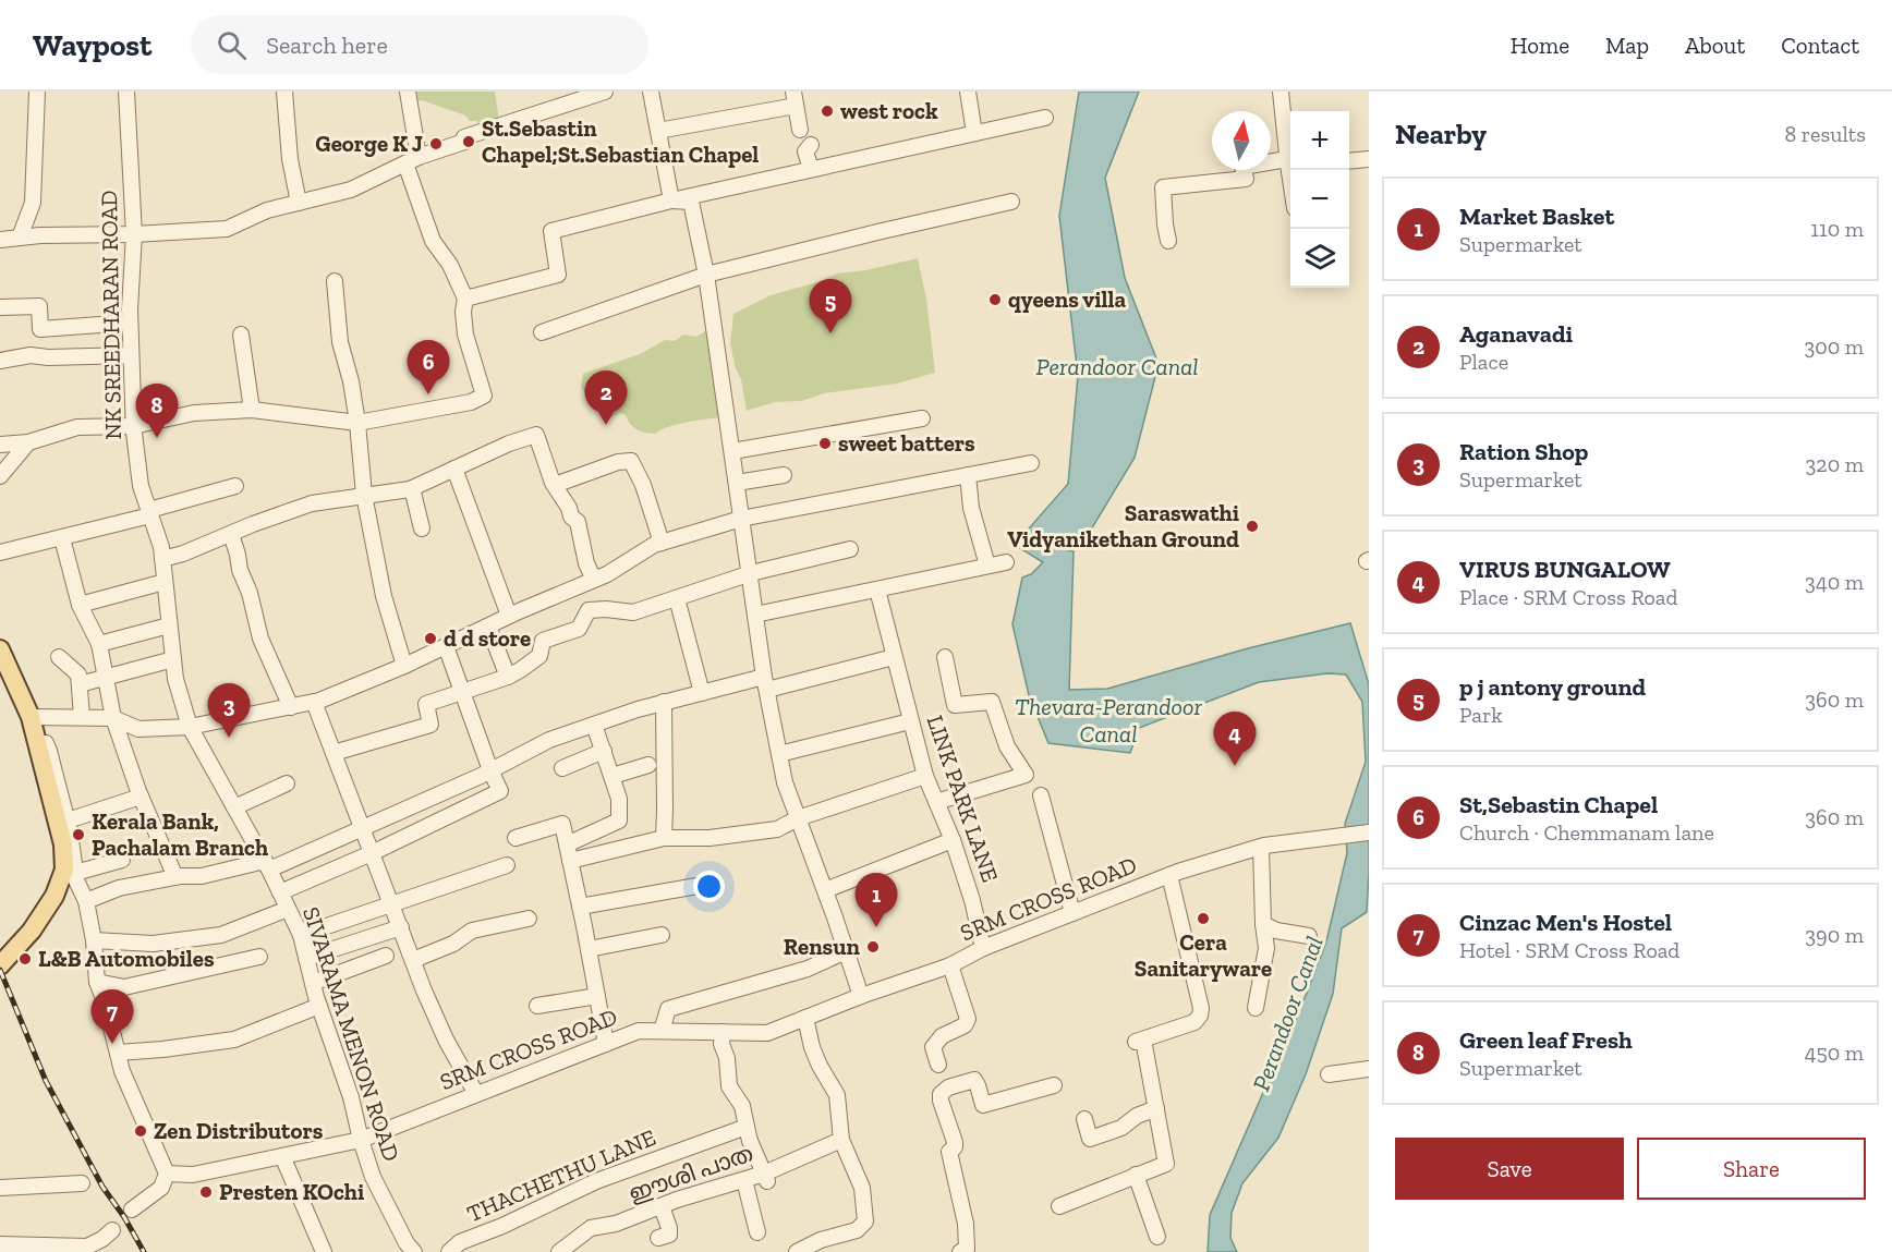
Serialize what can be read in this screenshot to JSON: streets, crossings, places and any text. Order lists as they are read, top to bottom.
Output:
{
  "streets": {
    "street": [
      "NK SREEDHARAN ROAD",
      "LINK PARK LANE",
      "SRM CROSS ROAD",
      "SIVARAMA MENON ROAD",
      "ഈശി പാത",
      "THACHETHU LANE"
    ]
  },
  "crossings": [
    ["NK SREEDHARAN ROAD", "SIVARAMA MENON ROAD"],
    ["LINK PARK LANE", "SRM CROSS ROAD"],
    ["SRM CROSS ROAD", "SIVARAMA MENON ROAD"]
  ],
  "water": ["Perandoor Canal", "Thevara-Perandoor Canal"],
  "places": [
    "west rock",
    "St.Sebastin Chapel;St.Sebastian Chapel",
    "George K J",
    "qyeens villa",
    "sweet batters",
    "Saraswathi Vidyanikethan Ground",
    "d d store",
    "Kerala Bank, Pachalam Branch",
    "Cera Sanitaryware",
    "Rensun",
    "L&B Automobiles",
    "Zen Distributors",
    "Presten KOchi"
  ],
  "north": "top",
  "page": {
    "header": "Waypost",
    "search": "Search here",
    "nav": [
      "Home",
      "Map",
      "About",
      "Contact"
    ],
    "heading": ["Nearby", "8 results"],
    "map_buttons": ["+", "−"],
    "list": [
      {
        "mark": "1",
        "name": "Market Basket",
        "note": "Supermarket",
        "value": "110 m"
      },
      {
        "mark": "2",
        "name": "Aganavadi",
        "note": "Place",
        "value": "300 m"
      },
      {
        "mark": "3",
        "name": "Ration Shop",
        "note": "Supermarket",
        "value": "320 m"
      },
      {
        "mark": "4",
        "name": "VIRUS BUNGALOW",
        "note": "Place · SRM Cross Road",
        "value": "340 m"
      },
      {
        "mark": "5",
        "name": "p j antony ground",
        "note": "Park",
        "value": "360 m"
      },
      {
        "mark": "6",
        "name": "St,Sebastin Chapel",
        "note": "Church · Chemmanam lane",
        "value": "360 m"
      },
      {
        "mark": "7",
        "name": "Cinzac Men's Hostel",
        "note": "Hotel · SRM Cross Road",
        "value": "390 m"
      },
      {
        "mark": "8",
        "name": "Green leaf Fresh",
        "note": "Supermarket",
        "value": "450 m"
      }
    ],
    "pins": [
      "5",
      "6",
      "2",
      "8",
      "3",
      "4",
      "1",
      "7"
    ],
    "buttons": ["Save", "Share"]
  }
}
